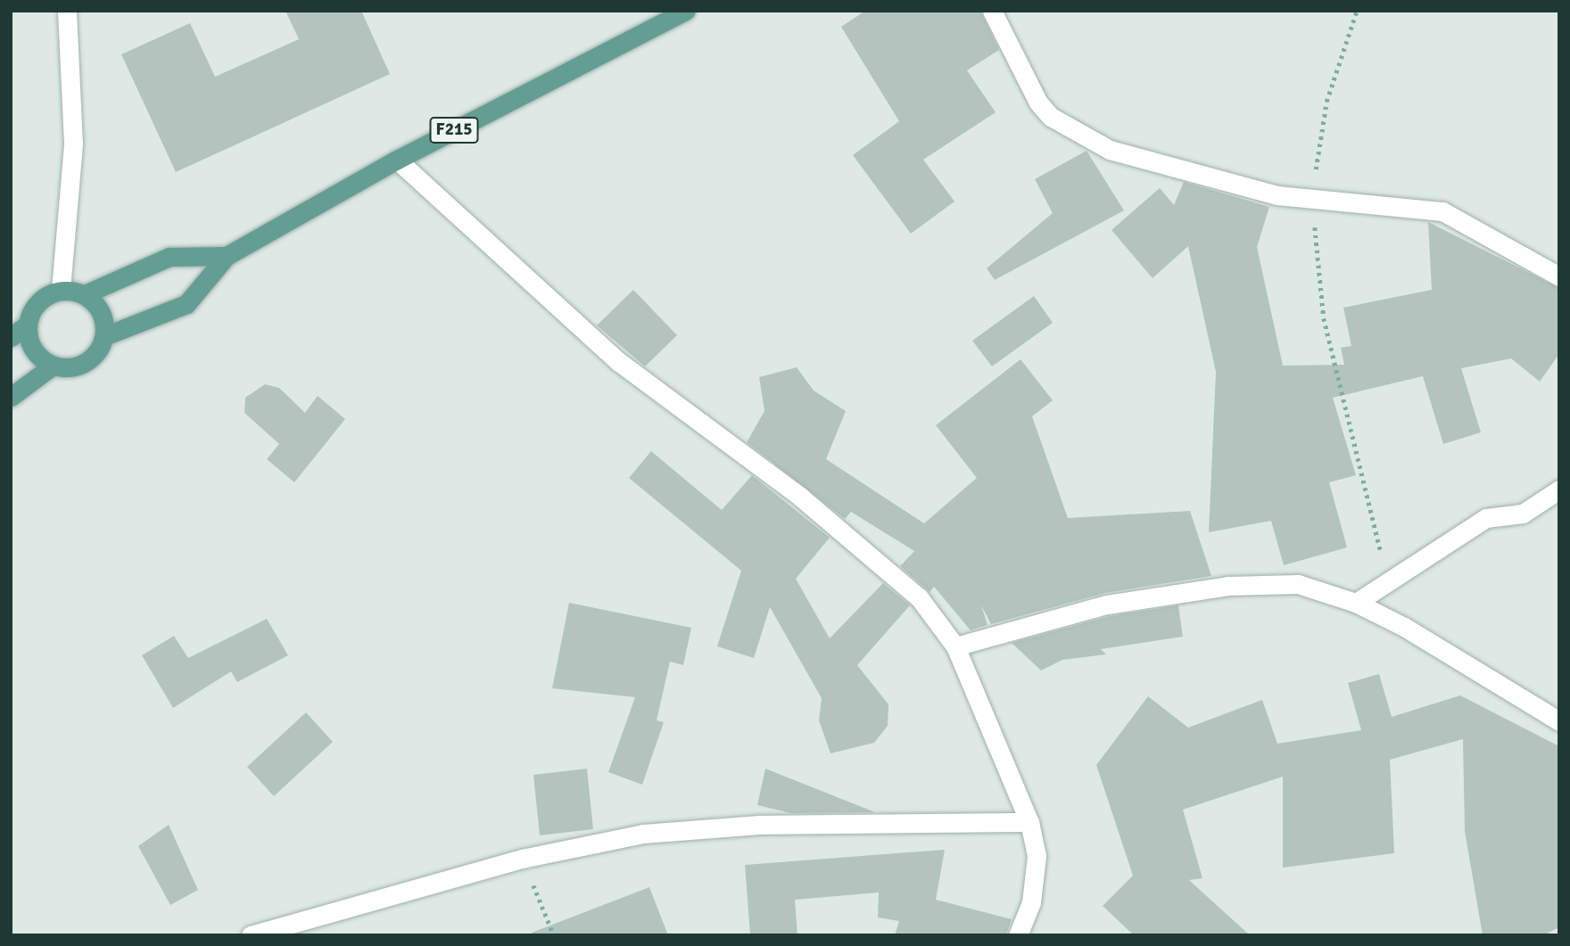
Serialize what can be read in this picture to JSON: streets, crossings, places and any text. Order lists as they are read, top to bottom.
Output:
{
  "streets": {
    "main road": ["F215"]
  }
}
